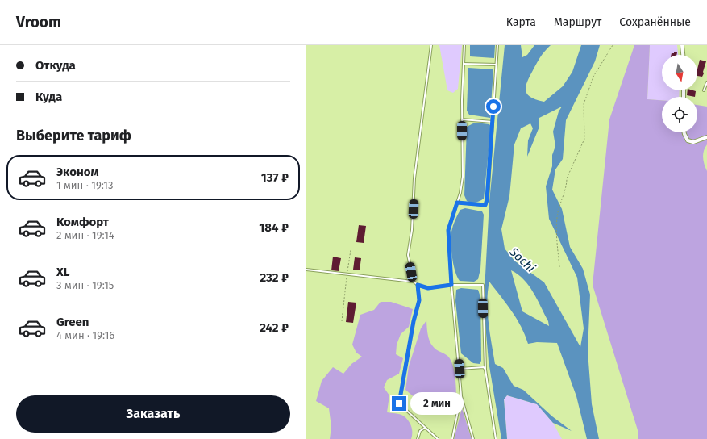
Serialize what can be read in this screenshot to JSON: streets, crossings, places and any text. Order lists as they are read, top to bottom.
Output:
{
  "water": ["Sochi"],
  "north": "bottom",
  "page": {
    "header": "Vroom",
    "nav": ["Карта", "Маршрут", "Сохранённые"],
    "banner": ["Откуда", "Куда"],
    "heading": "Выберите тариф",
    "list": [
      {
        "name": "Эконом",
        "note": "1 мин · 19:13",
        "value": "137 ₽"
      },
      {
        "name": "Комфорт",
        "note": "2 мин · 19:14",
        "value": "184 ₽"
      },
      {
        "name": "XL",
        "note": "3 мин · 19:15",
        "value": "232 ₽"
      },
      {
        "name": "Green",
        "note": "4 мин · 19:16",
        "value": "242 ₽"
      }
    ],
    "buttons": "Заказать",
    "bubble": "2 мин"
  }
}
